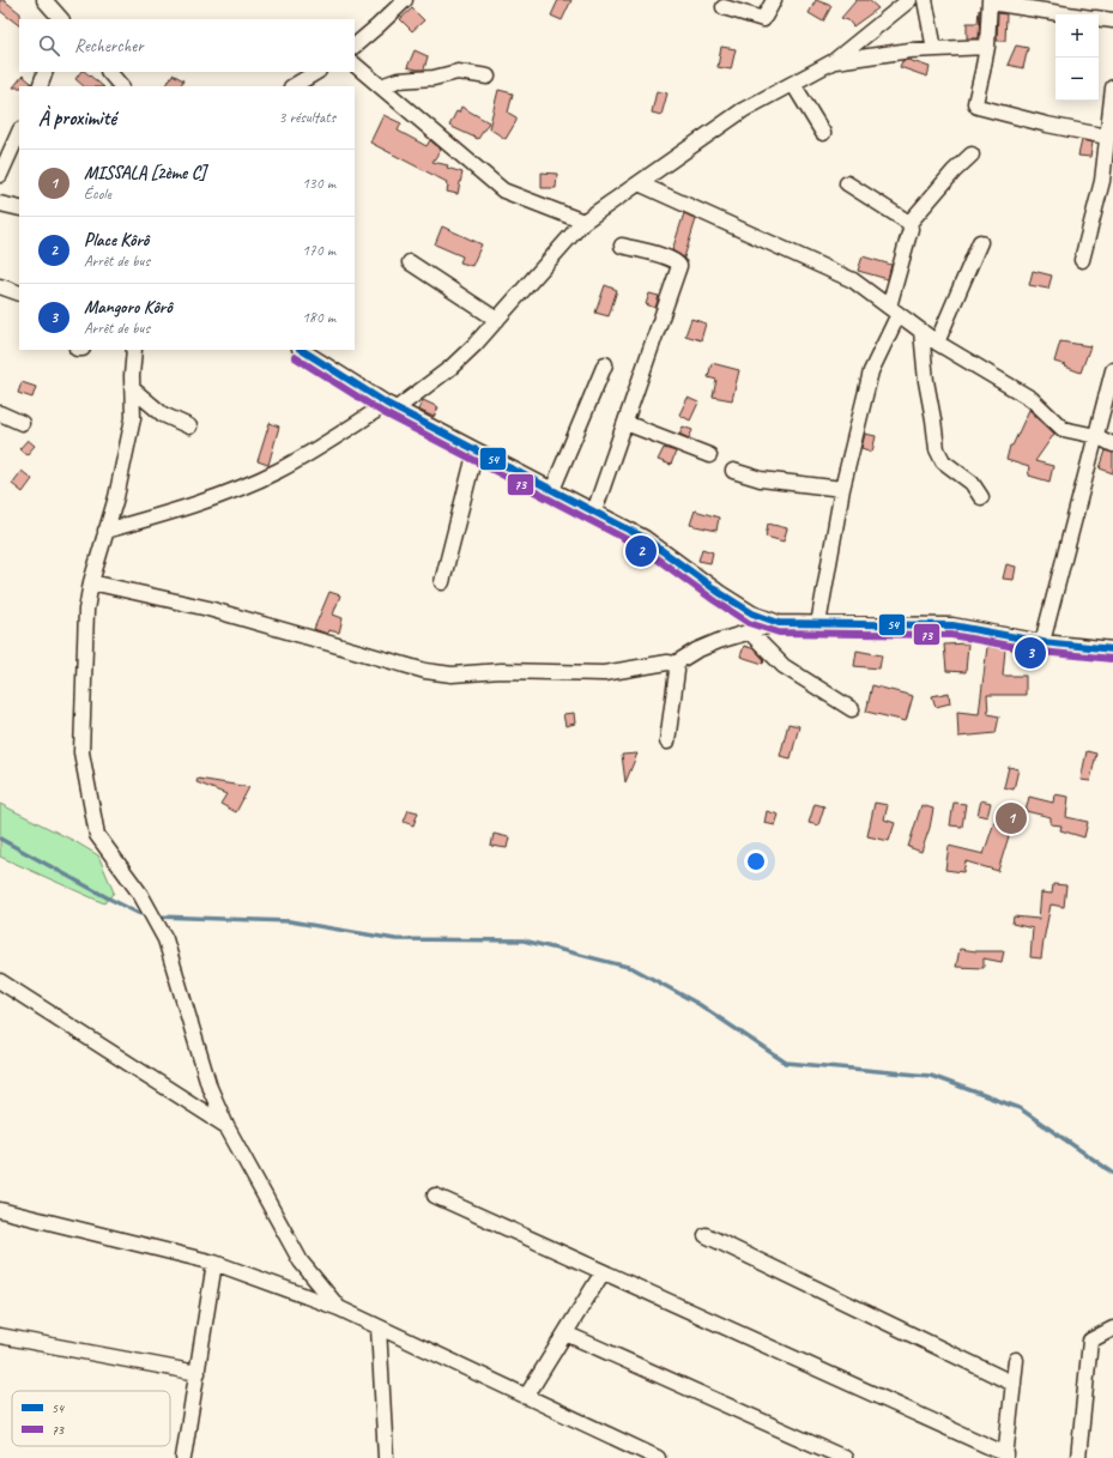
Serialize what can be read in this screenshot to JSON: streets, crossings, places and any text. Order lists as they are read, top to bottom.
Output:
{
  "lines": ["transit line 54", "transit line 73"],
  "legend": ["54", "73"],
  "page": {
    "map_buttons": ["+", "−"],
    "search": "Rechercher",
    "heading": ["À proximité", "3 résultats"],
    "list": [
      {
        "mark": "1",
        "name": "MISSALA [2ème C]",
        "note": "École",
        "value": "130 m"
      },
      {
        "mark": "2",
        "name": "Place Kôrô",
        "note": "Arrêt de bus",
        "value": "170 m"
      },
      {
        "mark": "3",
        "name": "Mangoro Kôrô",
        "note": "Arrêt de bus",
        "value": "180 m"
      }
    ],
    "pins": ["2", "3", "1"]
  }
}
